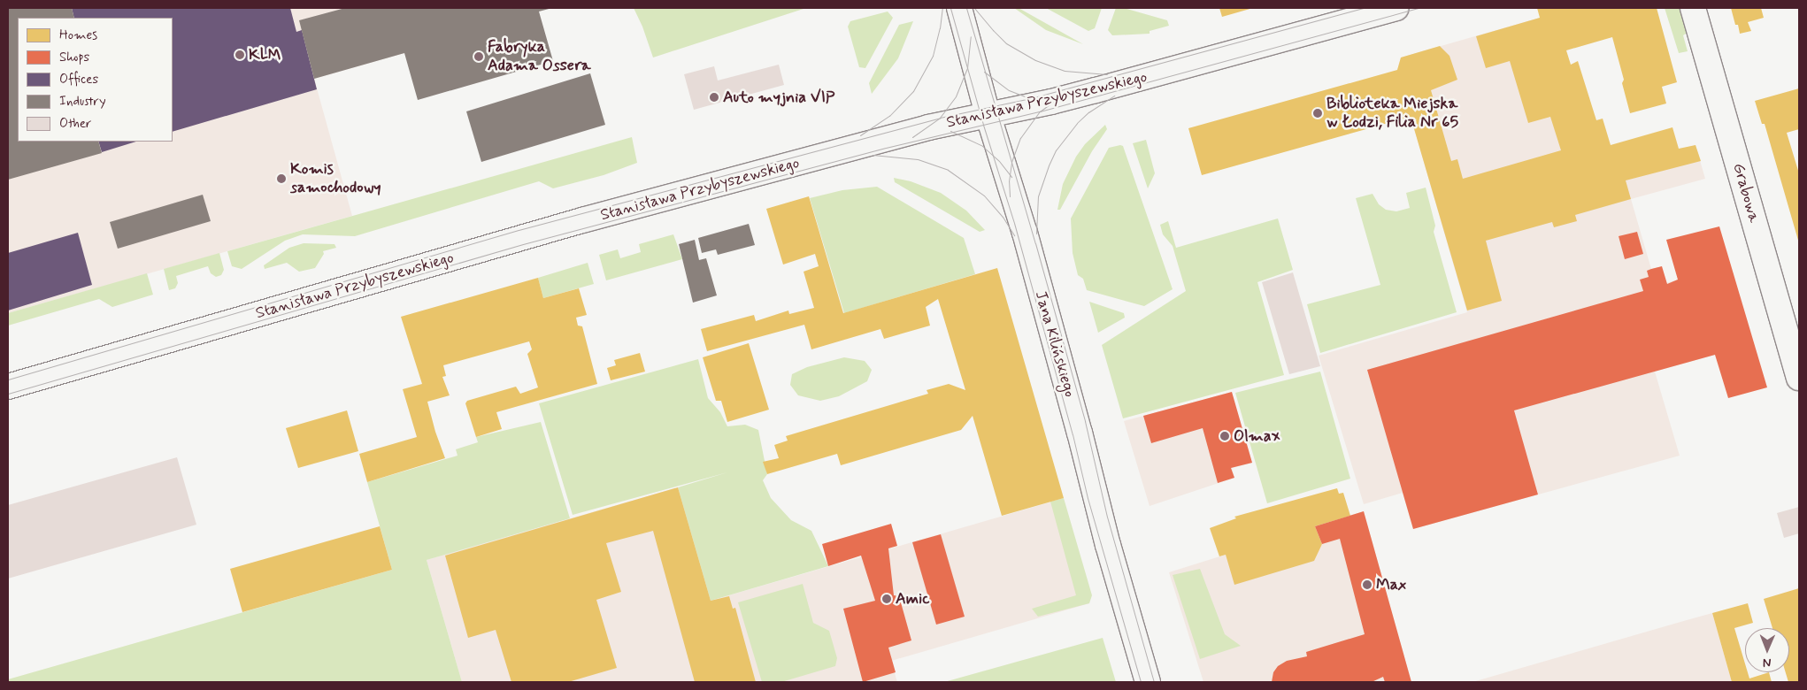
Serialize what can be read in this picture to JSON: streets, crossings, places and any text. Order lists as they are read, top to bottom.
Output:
{
  "streets": {
    "street": ["Stanisława Przybyszewskiego", "Grabowa", "Jana Kilińskiego"]
  },
  "crossings": [
    ["Stanisława Przybyszewskiego", "Jana Kilińskiego"]
  ],
  "places": [
    "KLM",
    "Fabryka Adama Ossera",
    "Auto myjnia VIP",
    "Biblioteka Miejska w Łodzi, Filia Nr 65",
    "Komis samochodowy",
    "Olmax",
    "Max",
    "Amic"
  ],
  "legend": [
    "Homes",
    "Shops",
    "Offices",
    "Industry",
    "Other"
  ],
  "north": "bottom"
}
